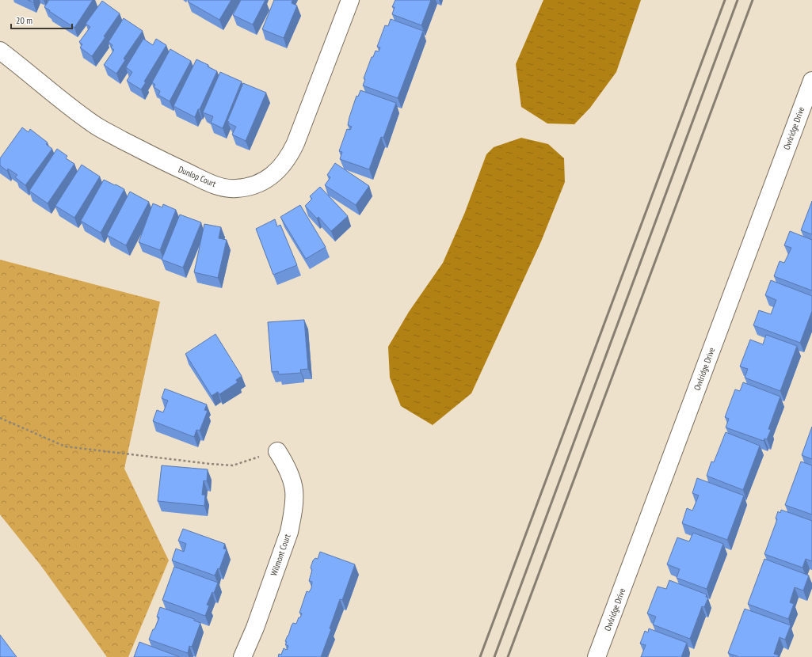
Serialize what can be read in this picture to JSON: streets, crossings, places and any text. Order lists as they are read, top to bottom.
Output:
{
  "streets": {
    "street": ["Owlridge Drive", "Dunlop Court", "Wilmont Court"]
  },
  "scale_bar": "20 m"
}
